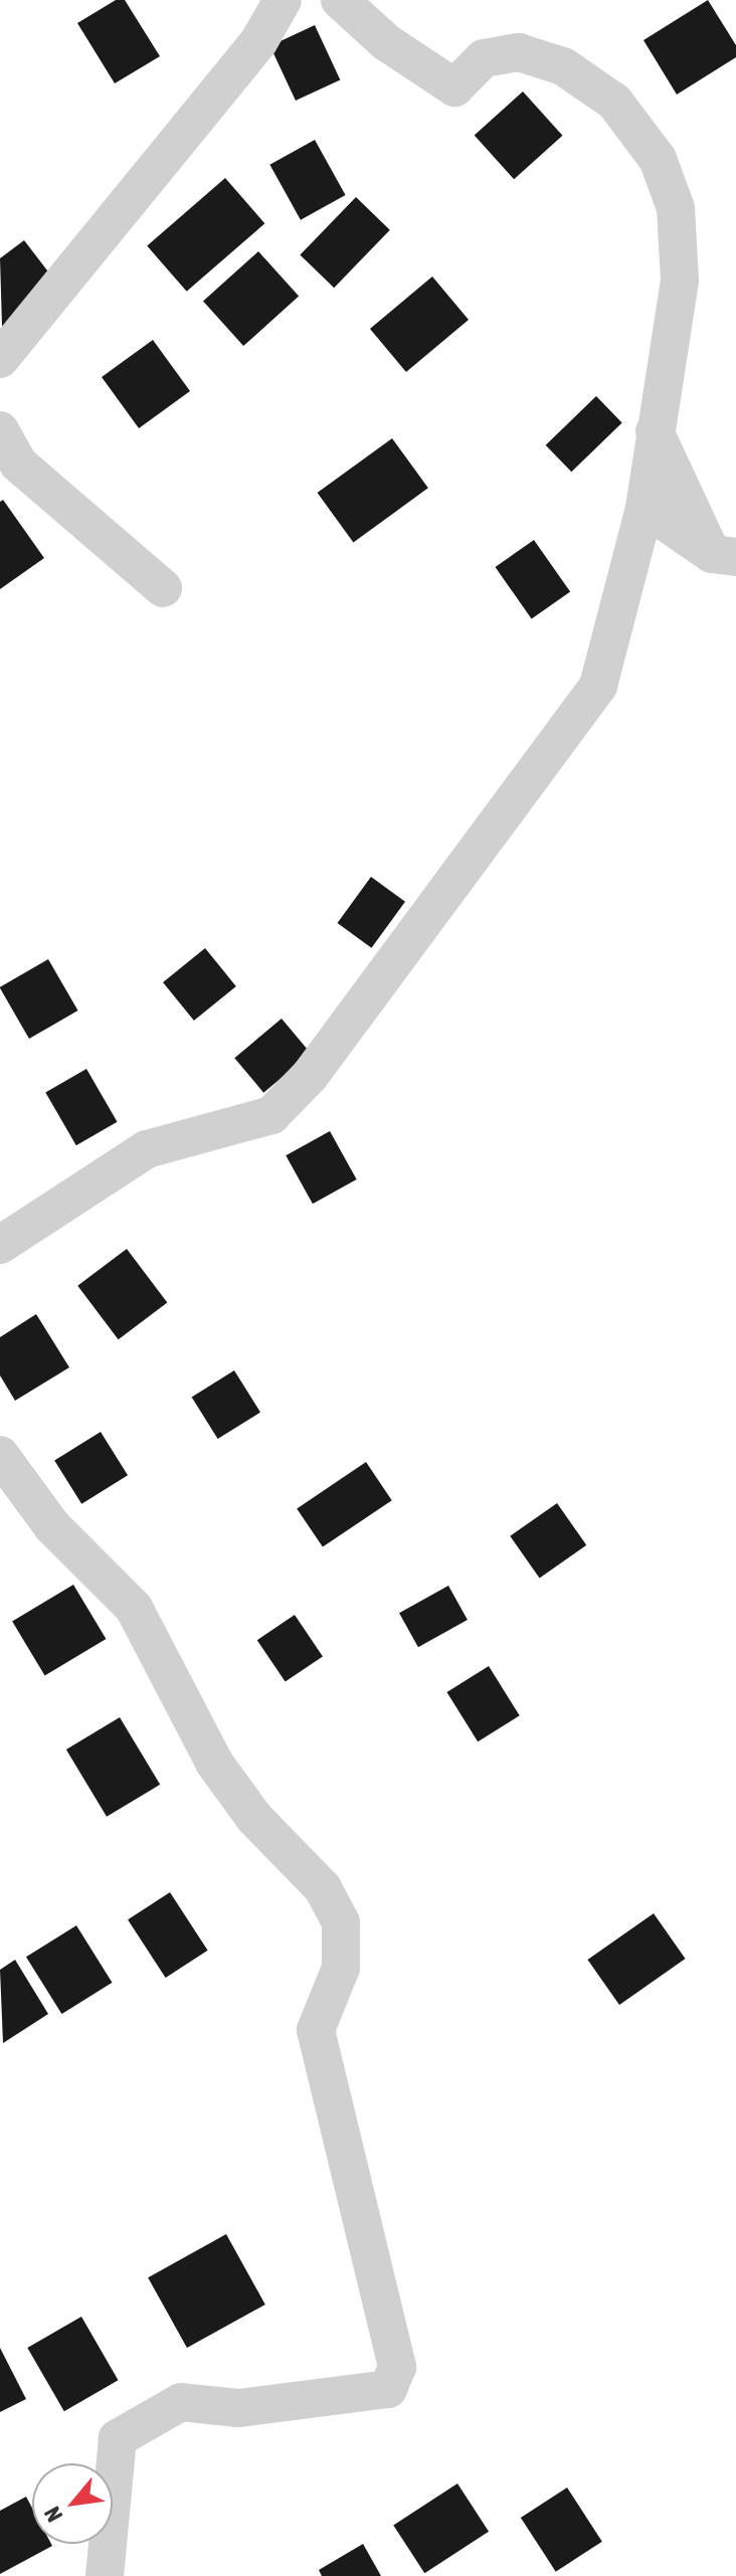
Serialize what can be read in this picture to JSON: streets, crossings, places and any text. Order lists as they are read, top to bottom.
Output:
{
  "north": "bottom left"
}
